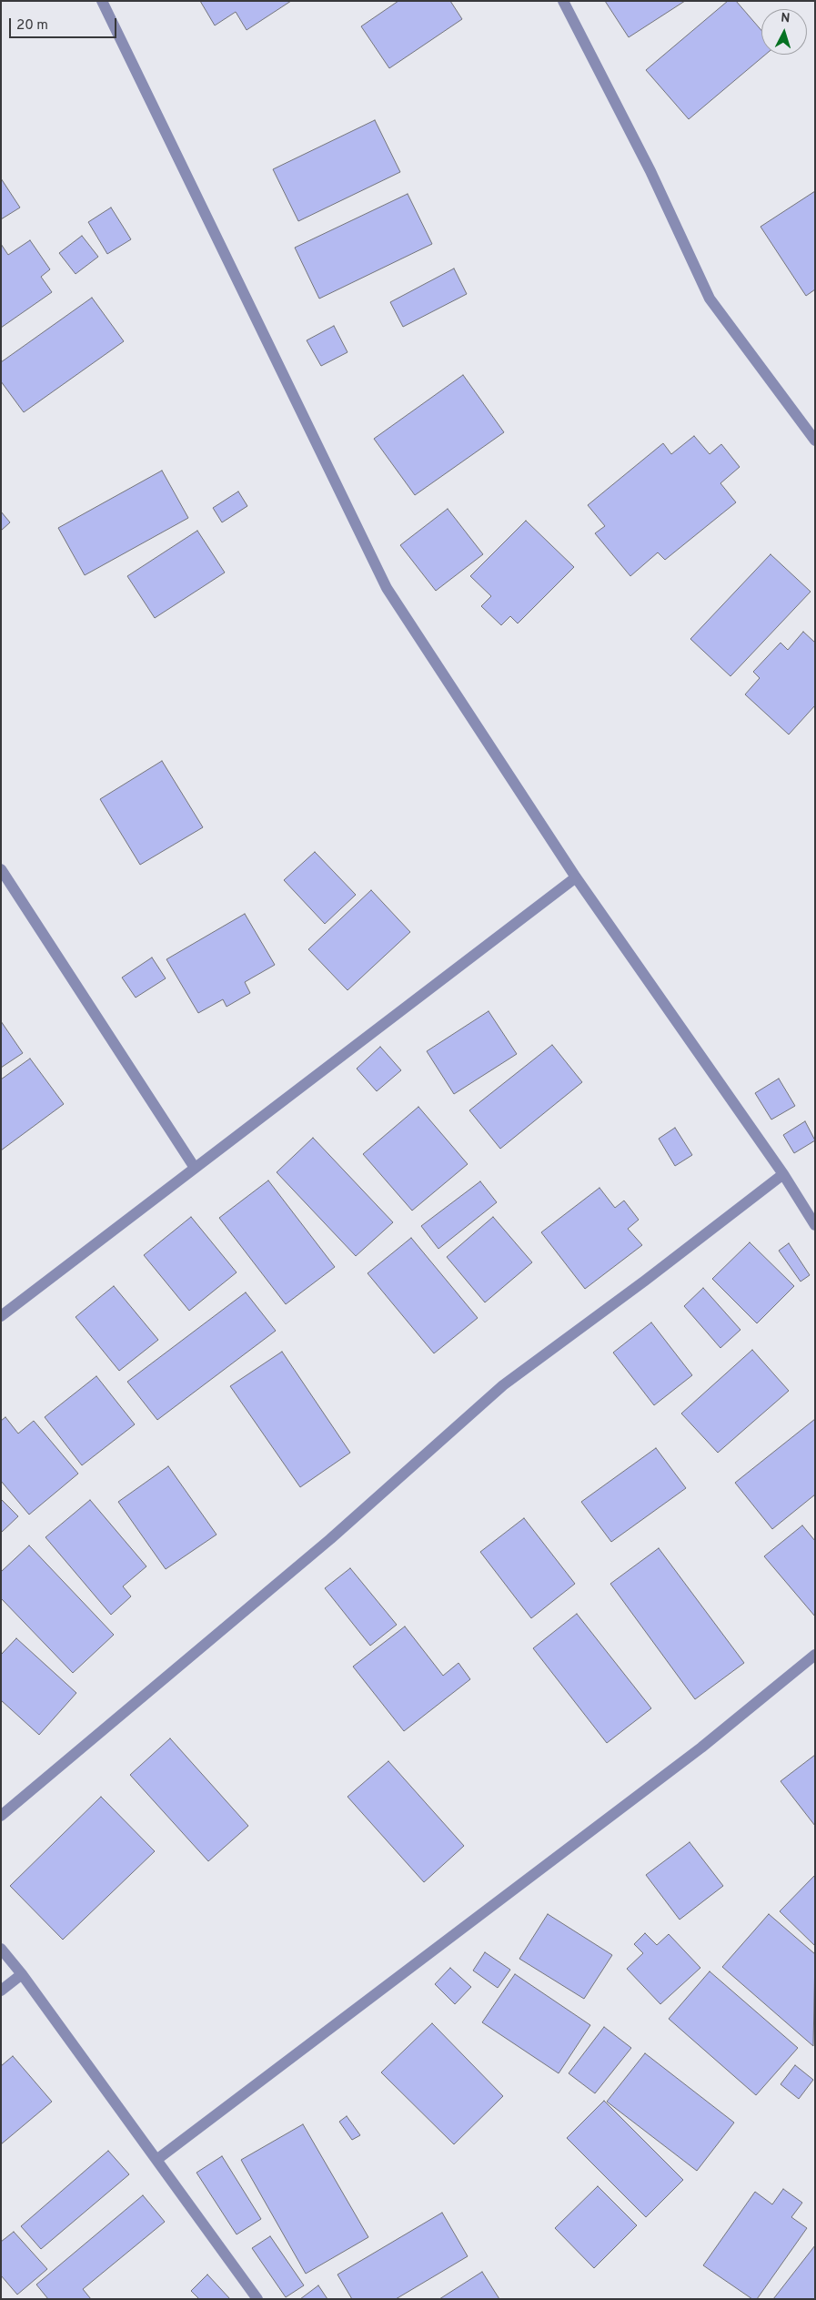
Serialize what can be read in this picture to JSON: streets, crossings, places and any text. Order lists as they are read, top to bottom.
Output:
{
  "scale_bar": "20 m",
  "north": "top"
}
